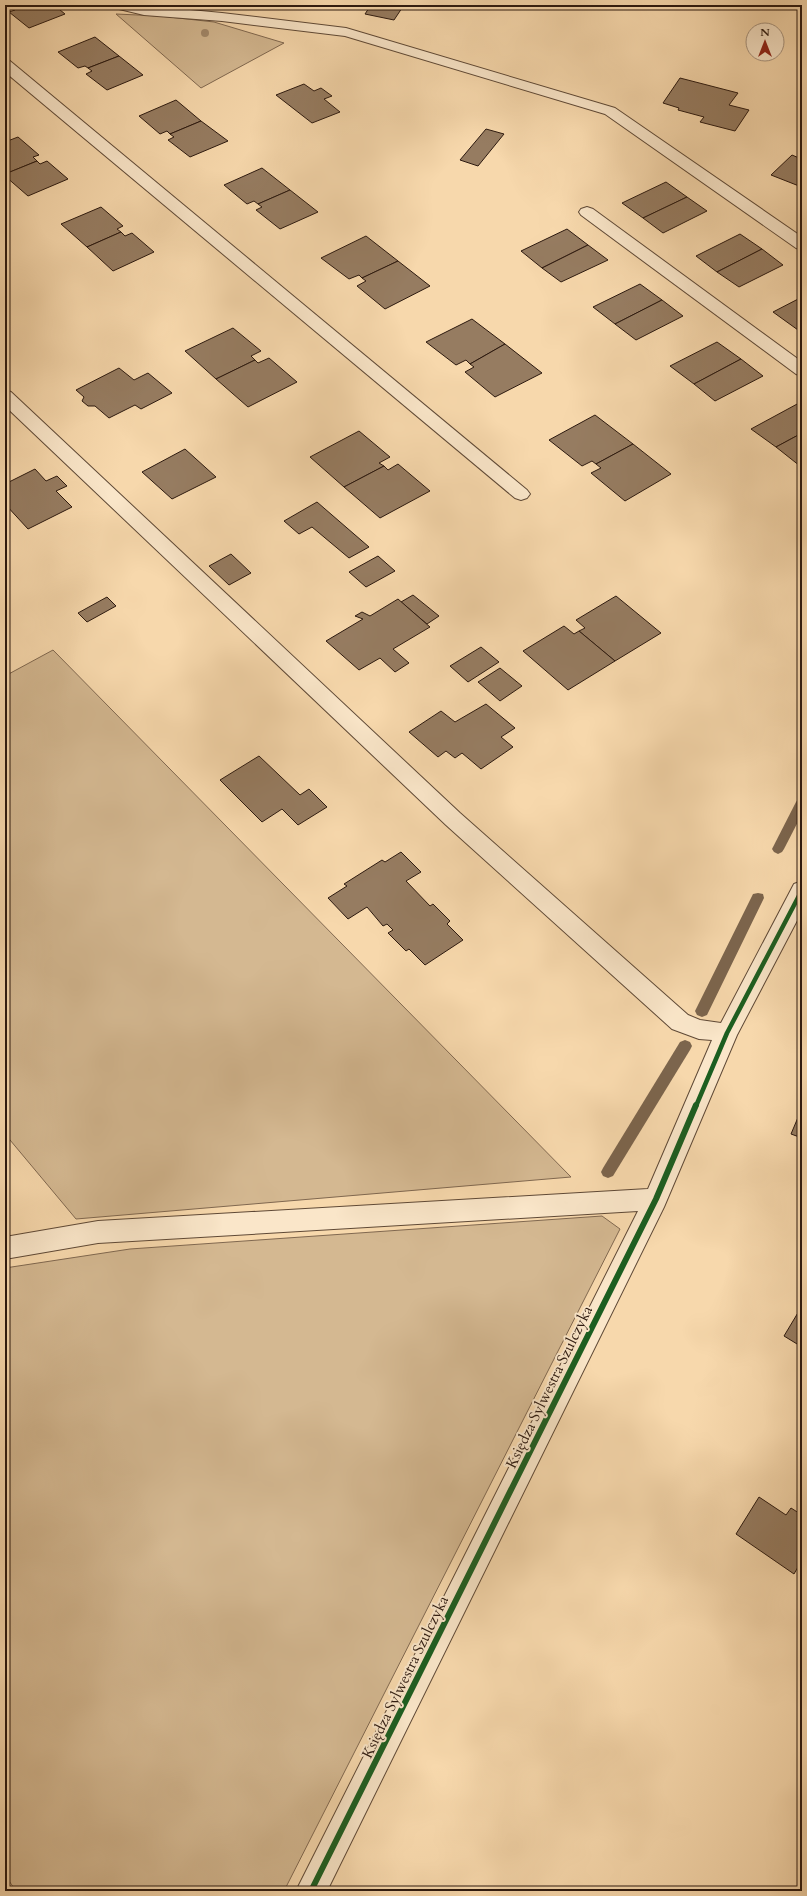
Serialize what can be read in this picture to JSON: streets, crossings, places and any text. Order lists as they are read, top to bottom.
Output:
{
  "streets": {
    "street": ["Księdza Sylwestra Szulczyka"]
  },
  "north": "top"
}
